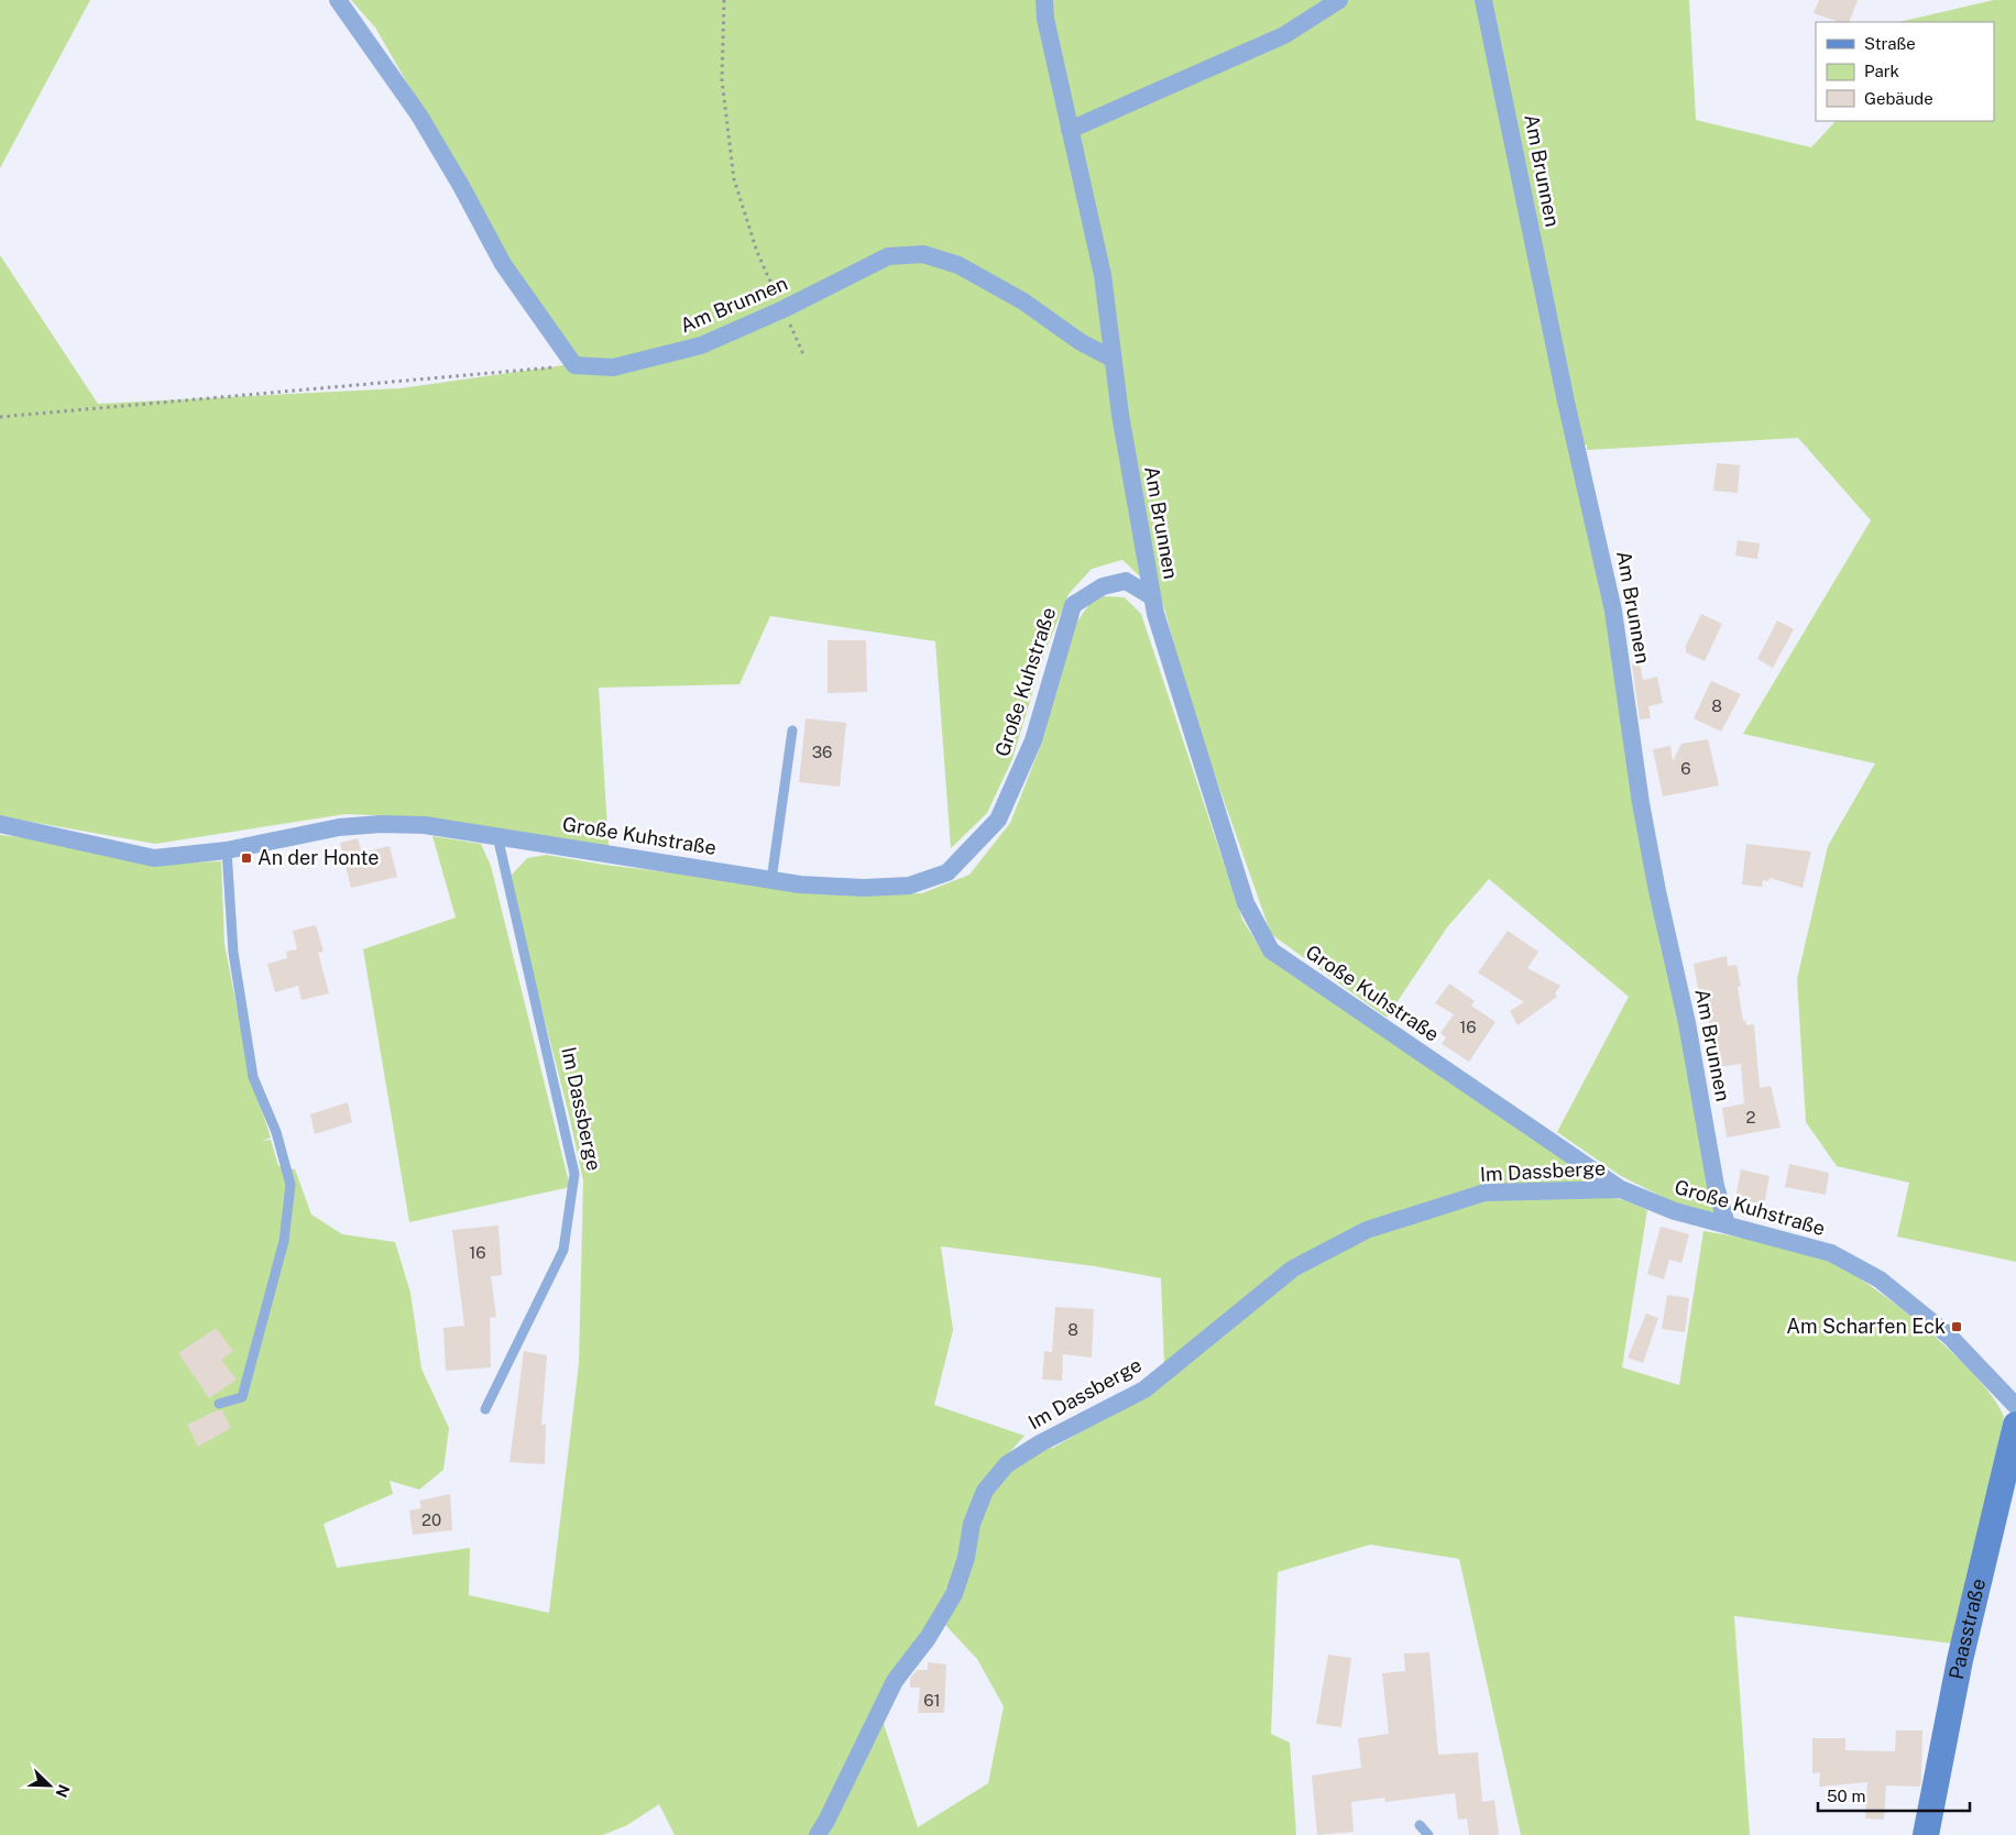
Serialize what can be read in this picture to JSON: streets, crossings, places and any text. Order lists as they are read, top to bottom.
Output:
{
  "streets": {
    "street": [
      "Am Brunnen",
      "Große Kuhstraße",
      "Im Dassberge",
      "Paasstraße"
    ]
  },
  "crossings": [
    ["Am Brunnen", "Große Kuhstraße"],
    ["Große Kuhstraße", "Im Dassberge"]
  ],
  "places": {
    "transit": ["An der Honte", "Am Scharfen Eck"]
  },
  "house_numbers": [
    "8",
    "36",
    "6",
    "16",
    "2",
    "16",
    "8",
    "20",
    "61"
  ],
  "legend": ["Straße", "Park", "Gebäude"],
  "scale_bar": "50 m",
  "north": "bottom right"
}
